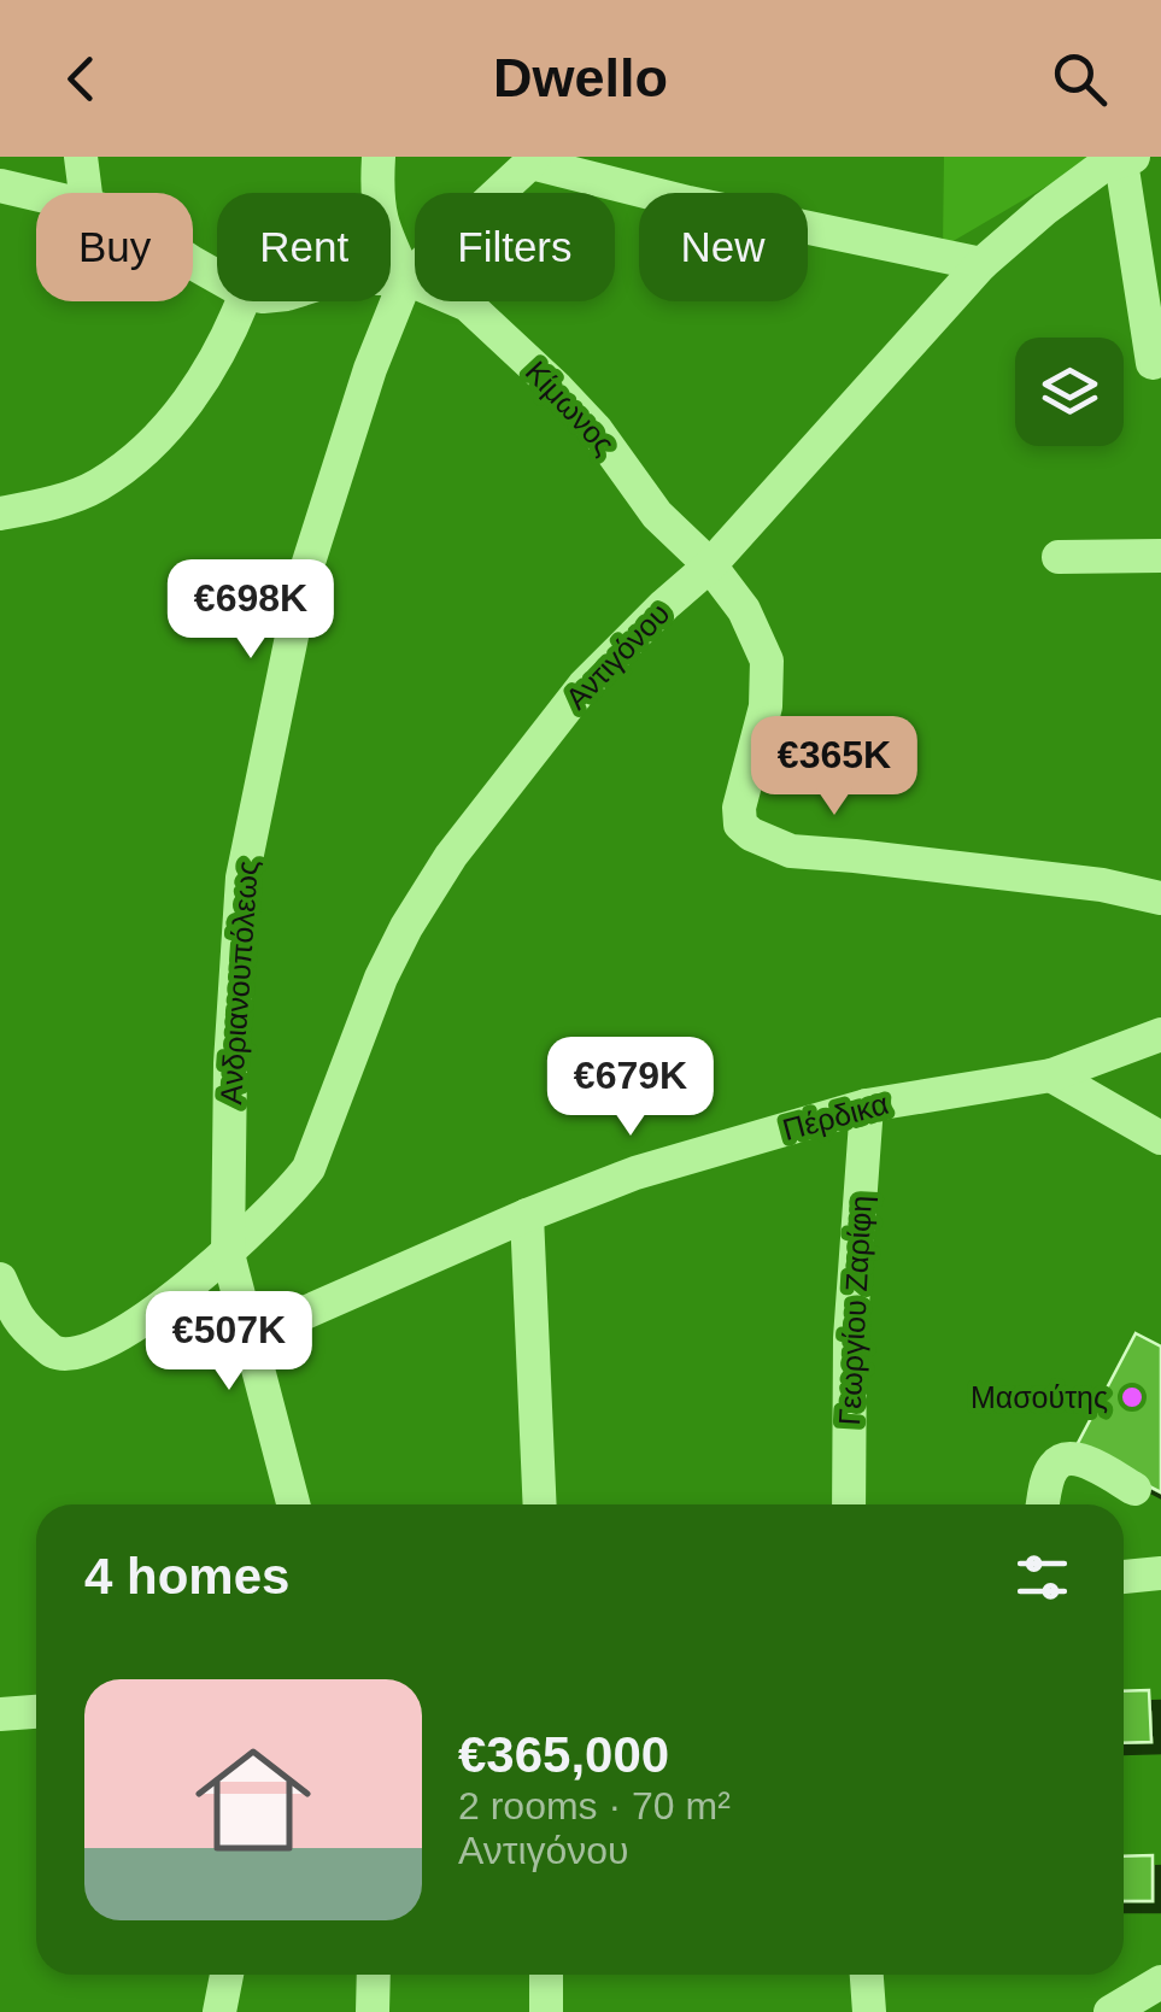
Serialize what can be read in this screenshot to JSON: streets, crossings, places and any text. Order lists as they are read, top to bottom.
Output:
{
  "streets": {
    "street": [
      "Κίμωνος",
      "Αντιγόνου",
      "Ανδριανουπόλεως",
      "Πέρδικα",
      "Γεωργίου Ζαρίφη"
    ]
  },
  "crossings": [
    ["Κίμωνος", "Αντιγόνου"],
    ["Κίμωνος", "Ανδριανουπόλεως"],
    ["Αντιγόνου", "Ανδριανουπόλεως"],
    ["Ανδριανουπόλεως", "Πέρδικα"],
    ["Πέρδικα", "Γεωργίου Ζαρίφη"]
  ],
  "places": ["Μασούτης"],
  "page": {
    "header": "Dwello",
    "chip": [
      "Buy",
      "Rent",
      "Filters",
      "New"
    ],
    "price": [
      "€698K",
      "€365K",
      "€679K",
      "€507K"
    ],
    "heading": "4 homes",
    "list": [
      {
        "name": "€365,000",
        "note": "2 rooms · 70 m² · Αντιγόνου"
      }
    ]
  }
}
